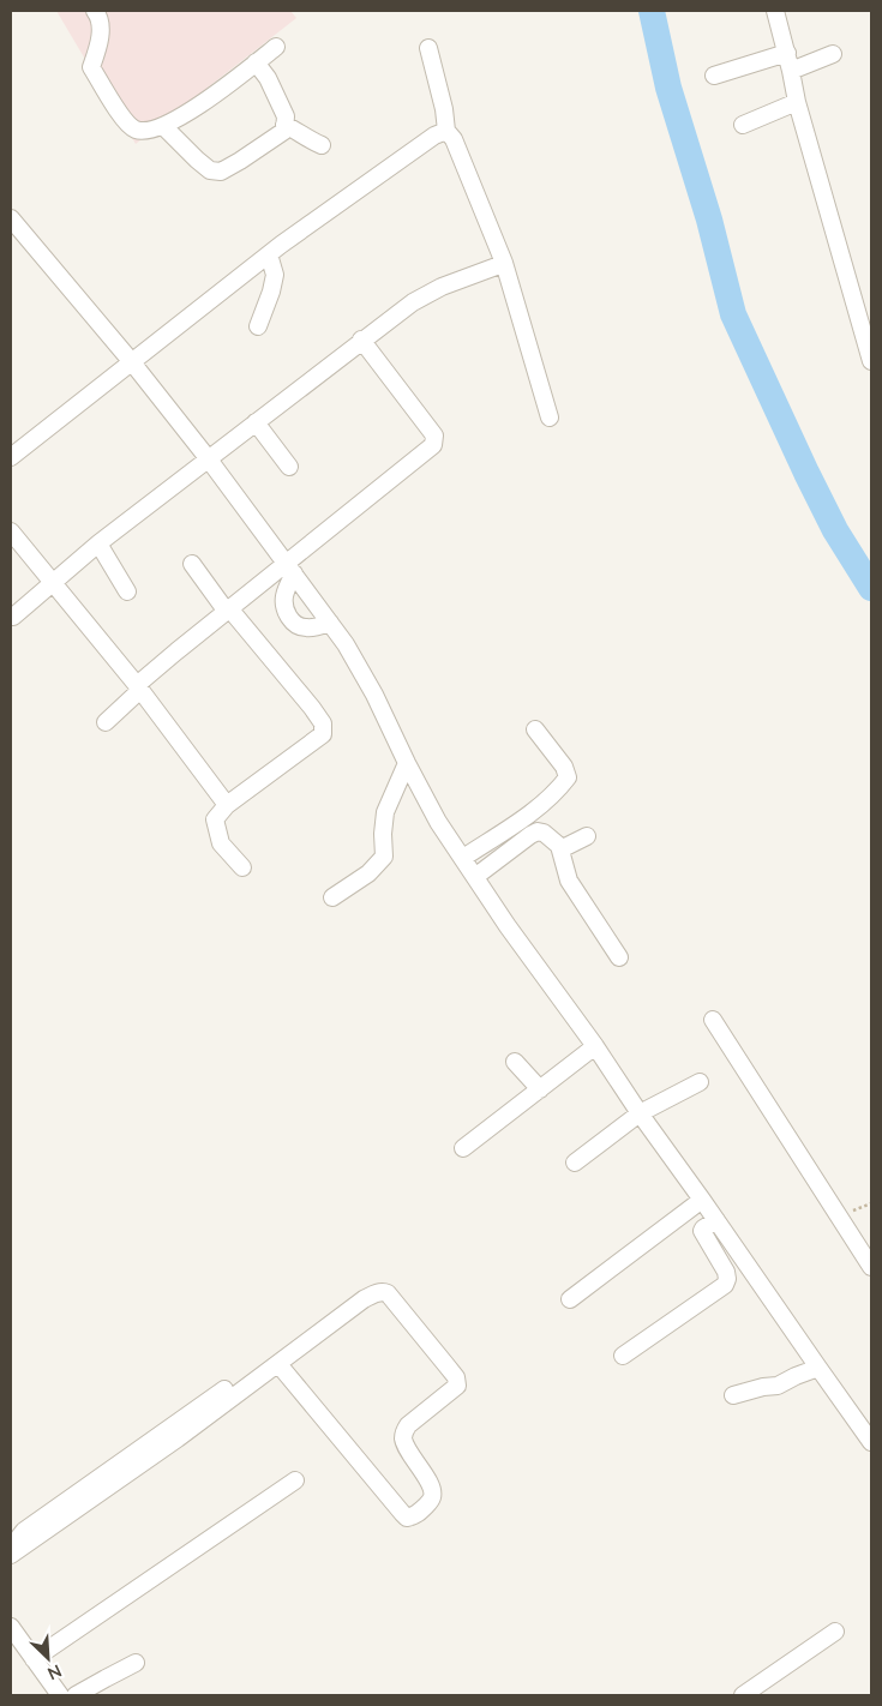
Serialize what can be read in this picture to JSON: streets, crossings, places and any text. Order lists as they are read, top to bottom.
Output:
{
  "north": "bottom right"
}
